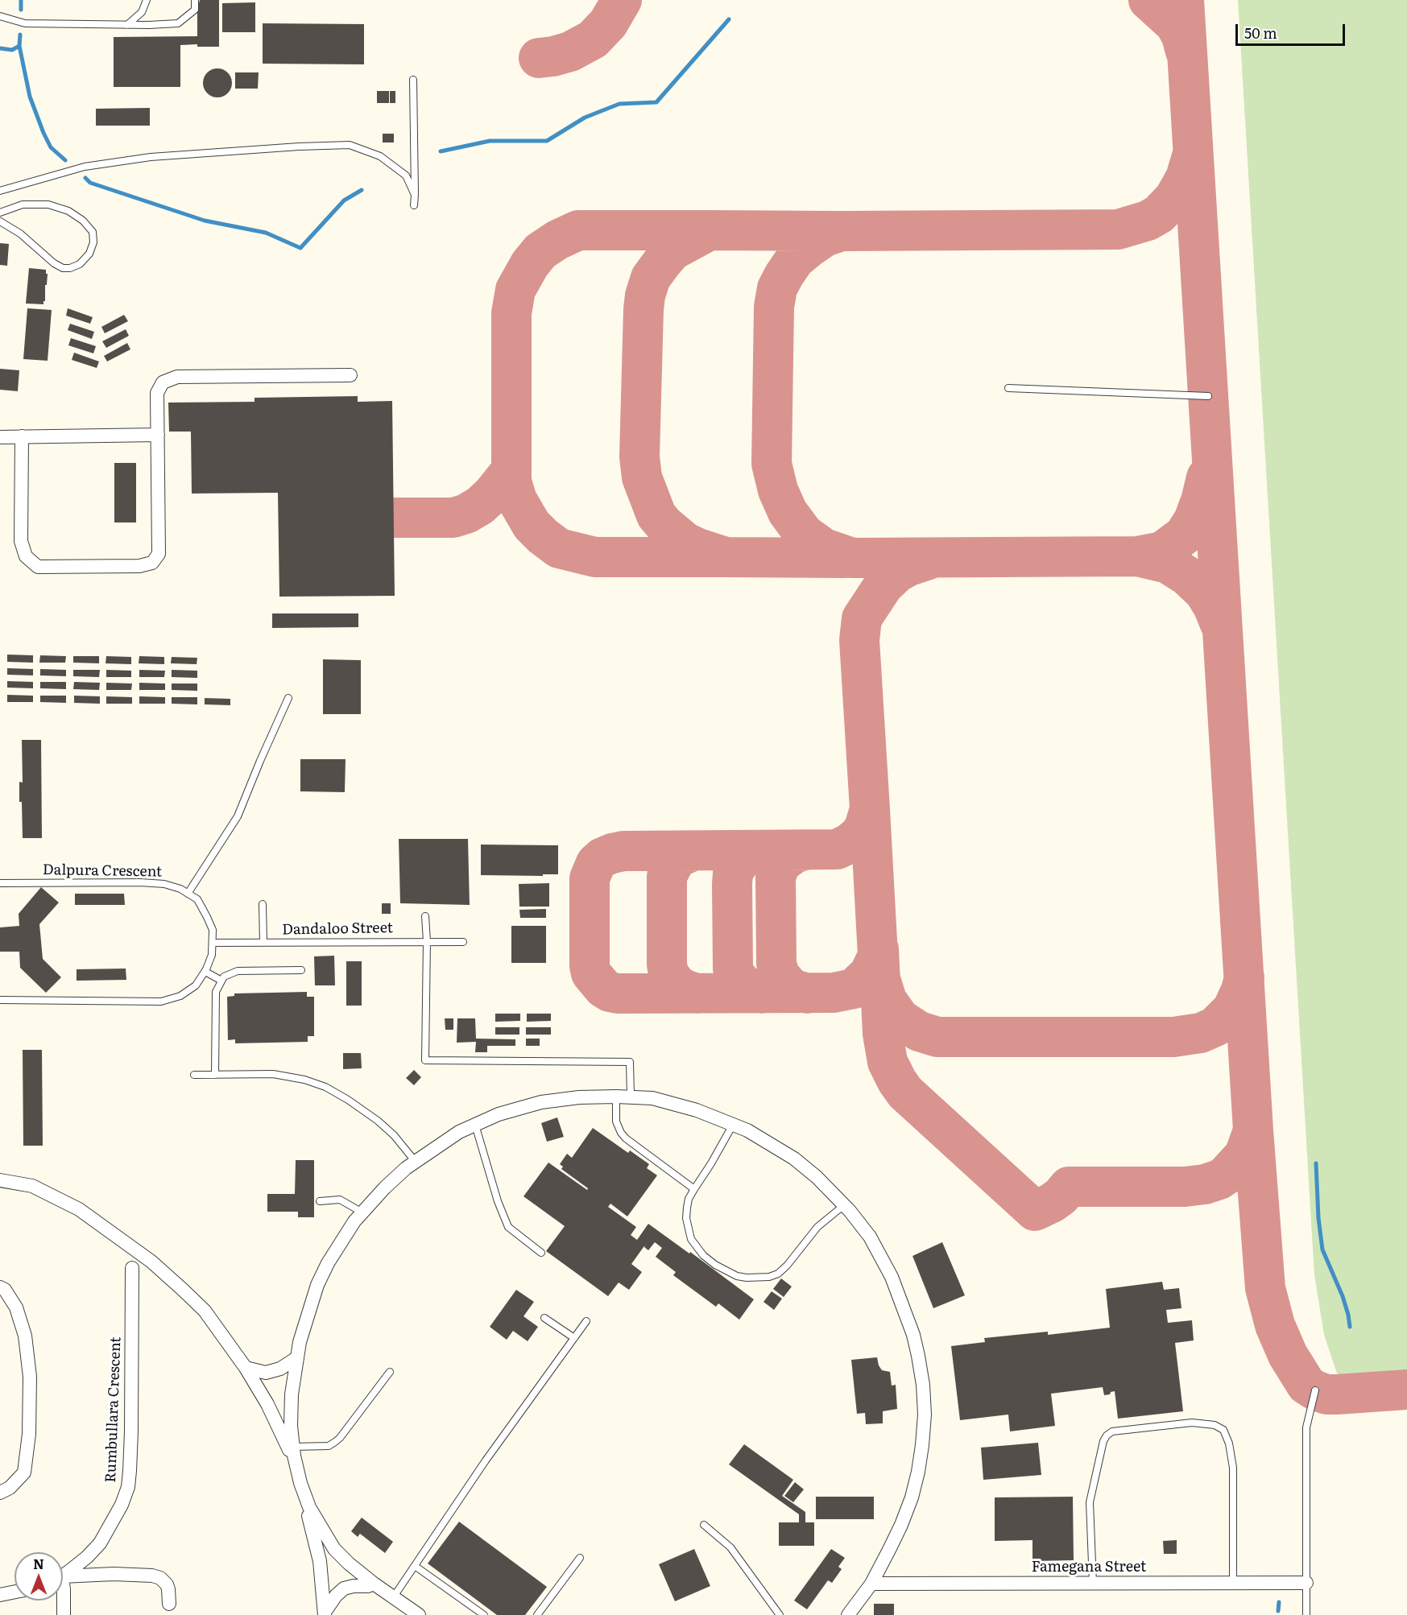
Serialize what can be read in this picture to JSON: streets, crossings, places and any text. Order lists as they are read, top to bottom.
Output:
{
  "streets": {
    "street": ["Rumbullara Crescent", "Famegana Street"],
    "lane": ["Dalpura Crescent", "Dandaloo Street"]
  },
  "crossings": [
    ["Dalpura Crescent", "Dandaloo Street"]
  ],
  "scale_bar": "50 m",
  "north": "top"
}
